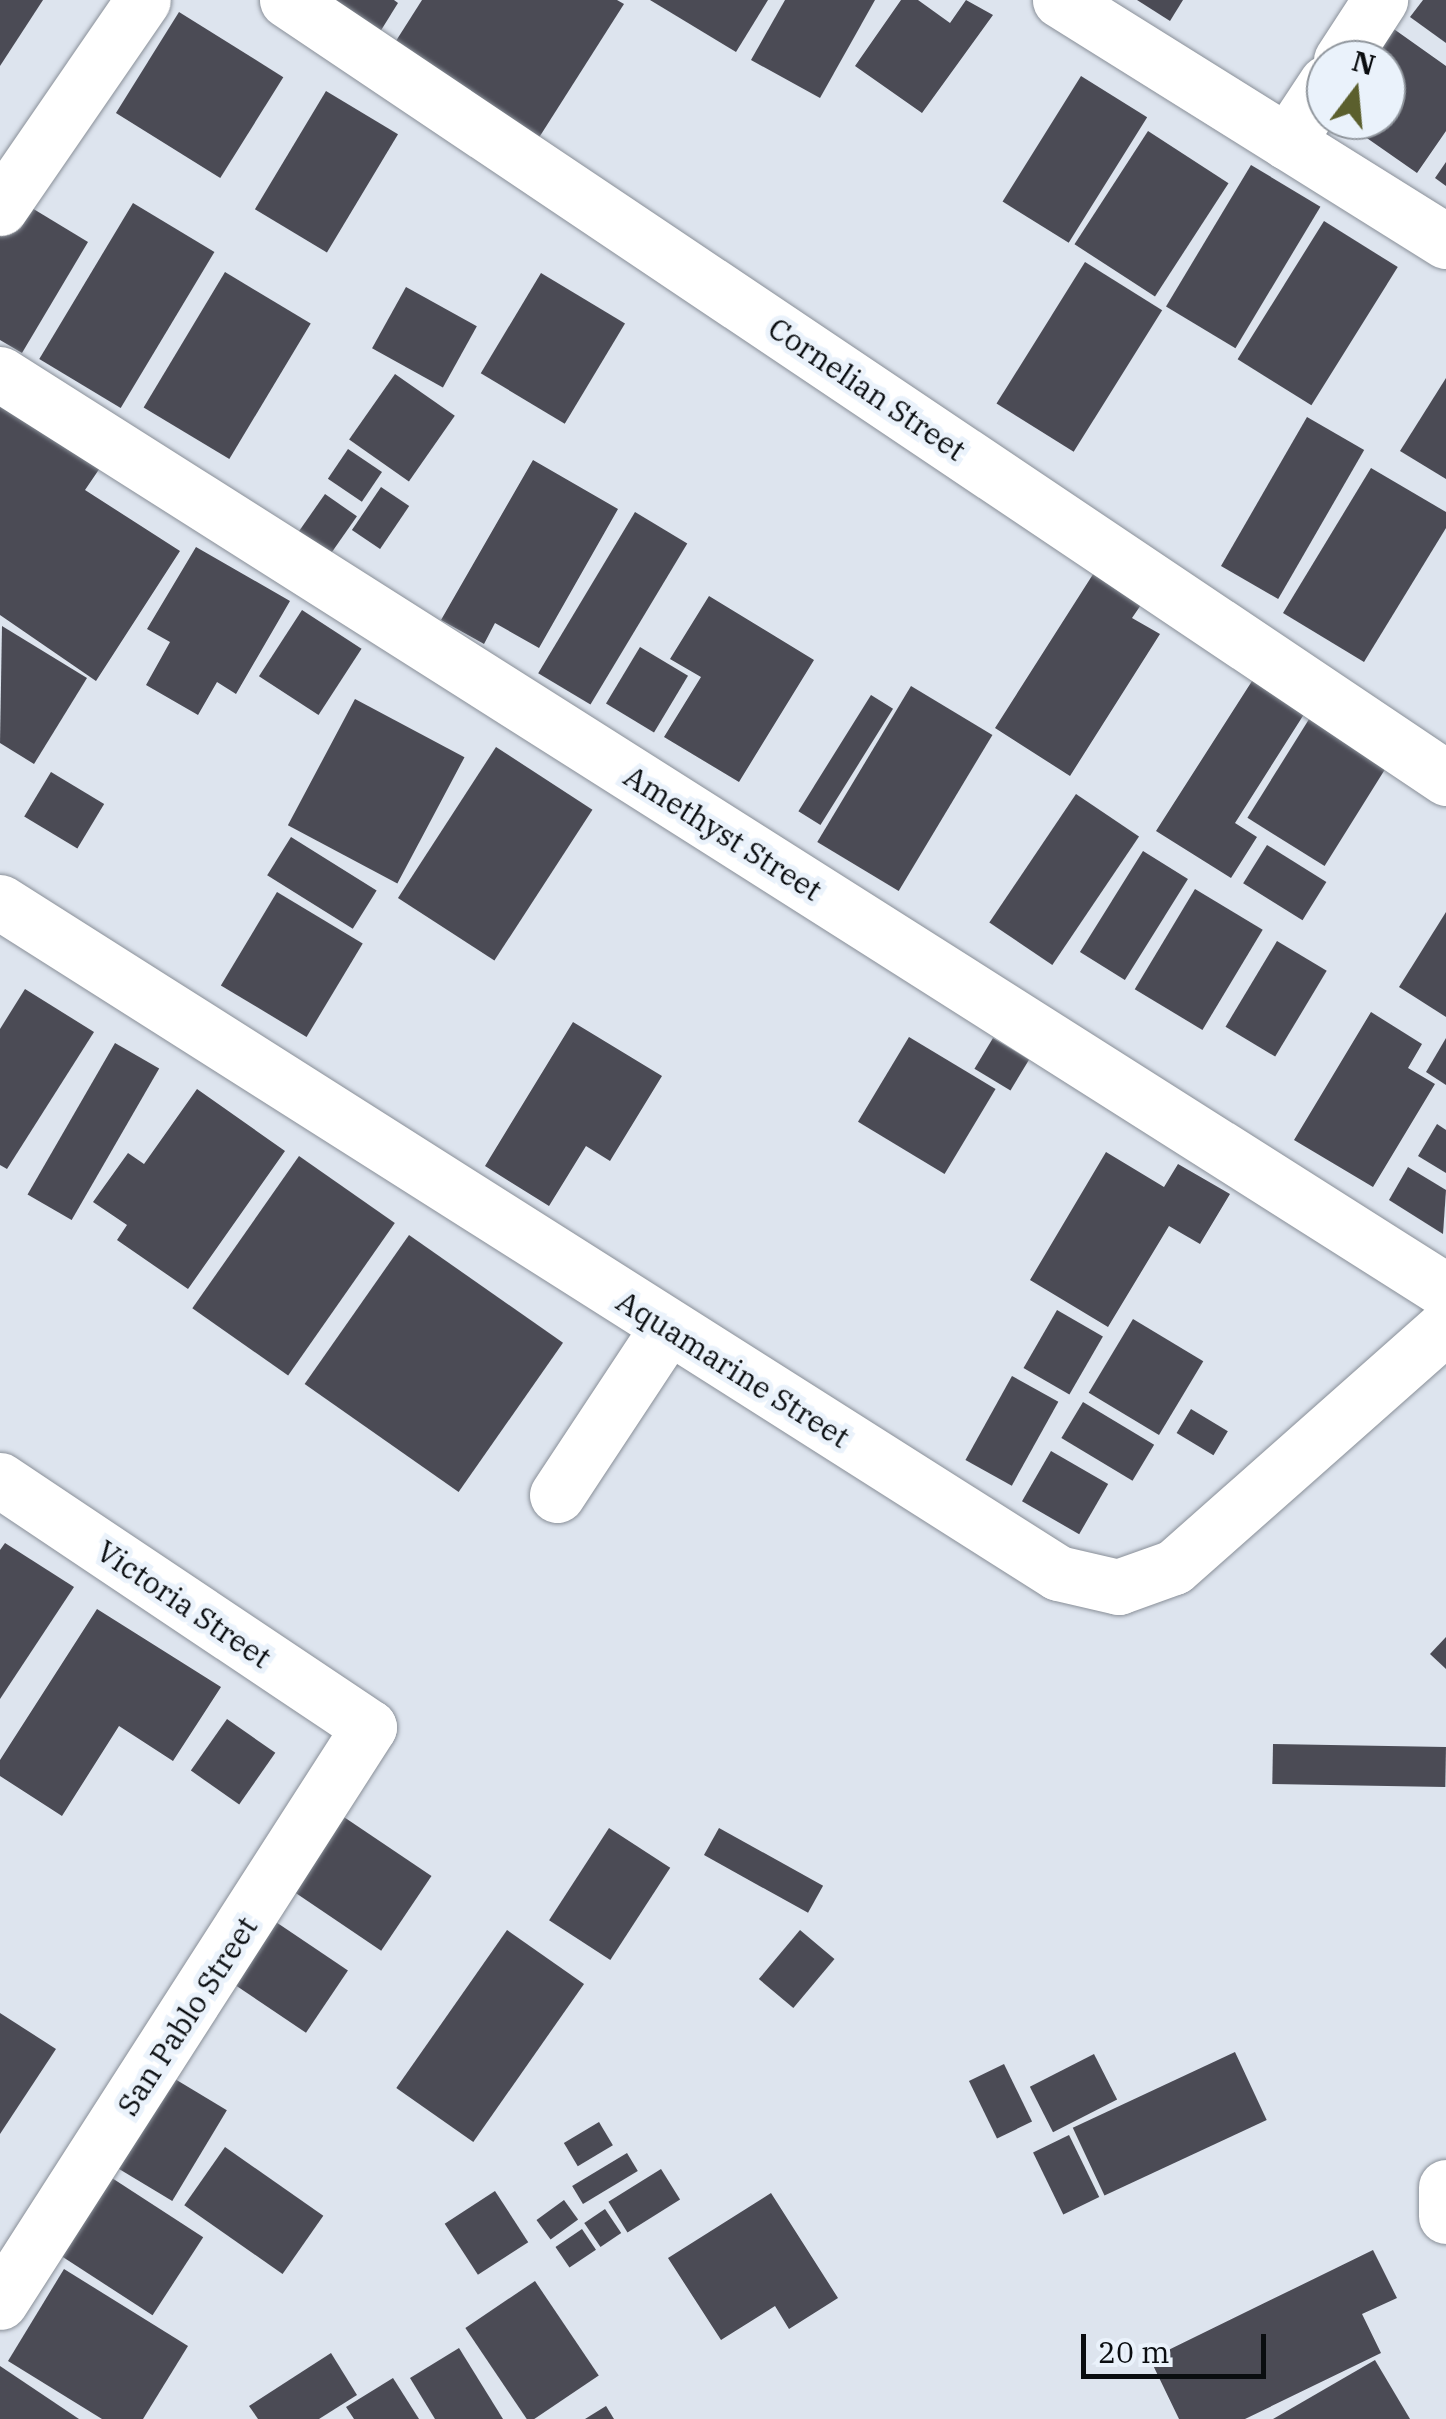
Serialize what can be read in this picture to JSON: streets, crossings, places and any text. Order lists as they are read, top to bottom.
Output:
{
  "streets": {
    "street": [
      "Cornelian Street",
      "Amethyst Street",
      "Aquamarine Street",
      "Victoria Street",
      "San Pablo Street"
    ]
  },
  "crossings": [
    ["Victoria Street", "San Pablo Street"]
  ],
  "scale_bar": "20 m",
  "north": "top"
}
